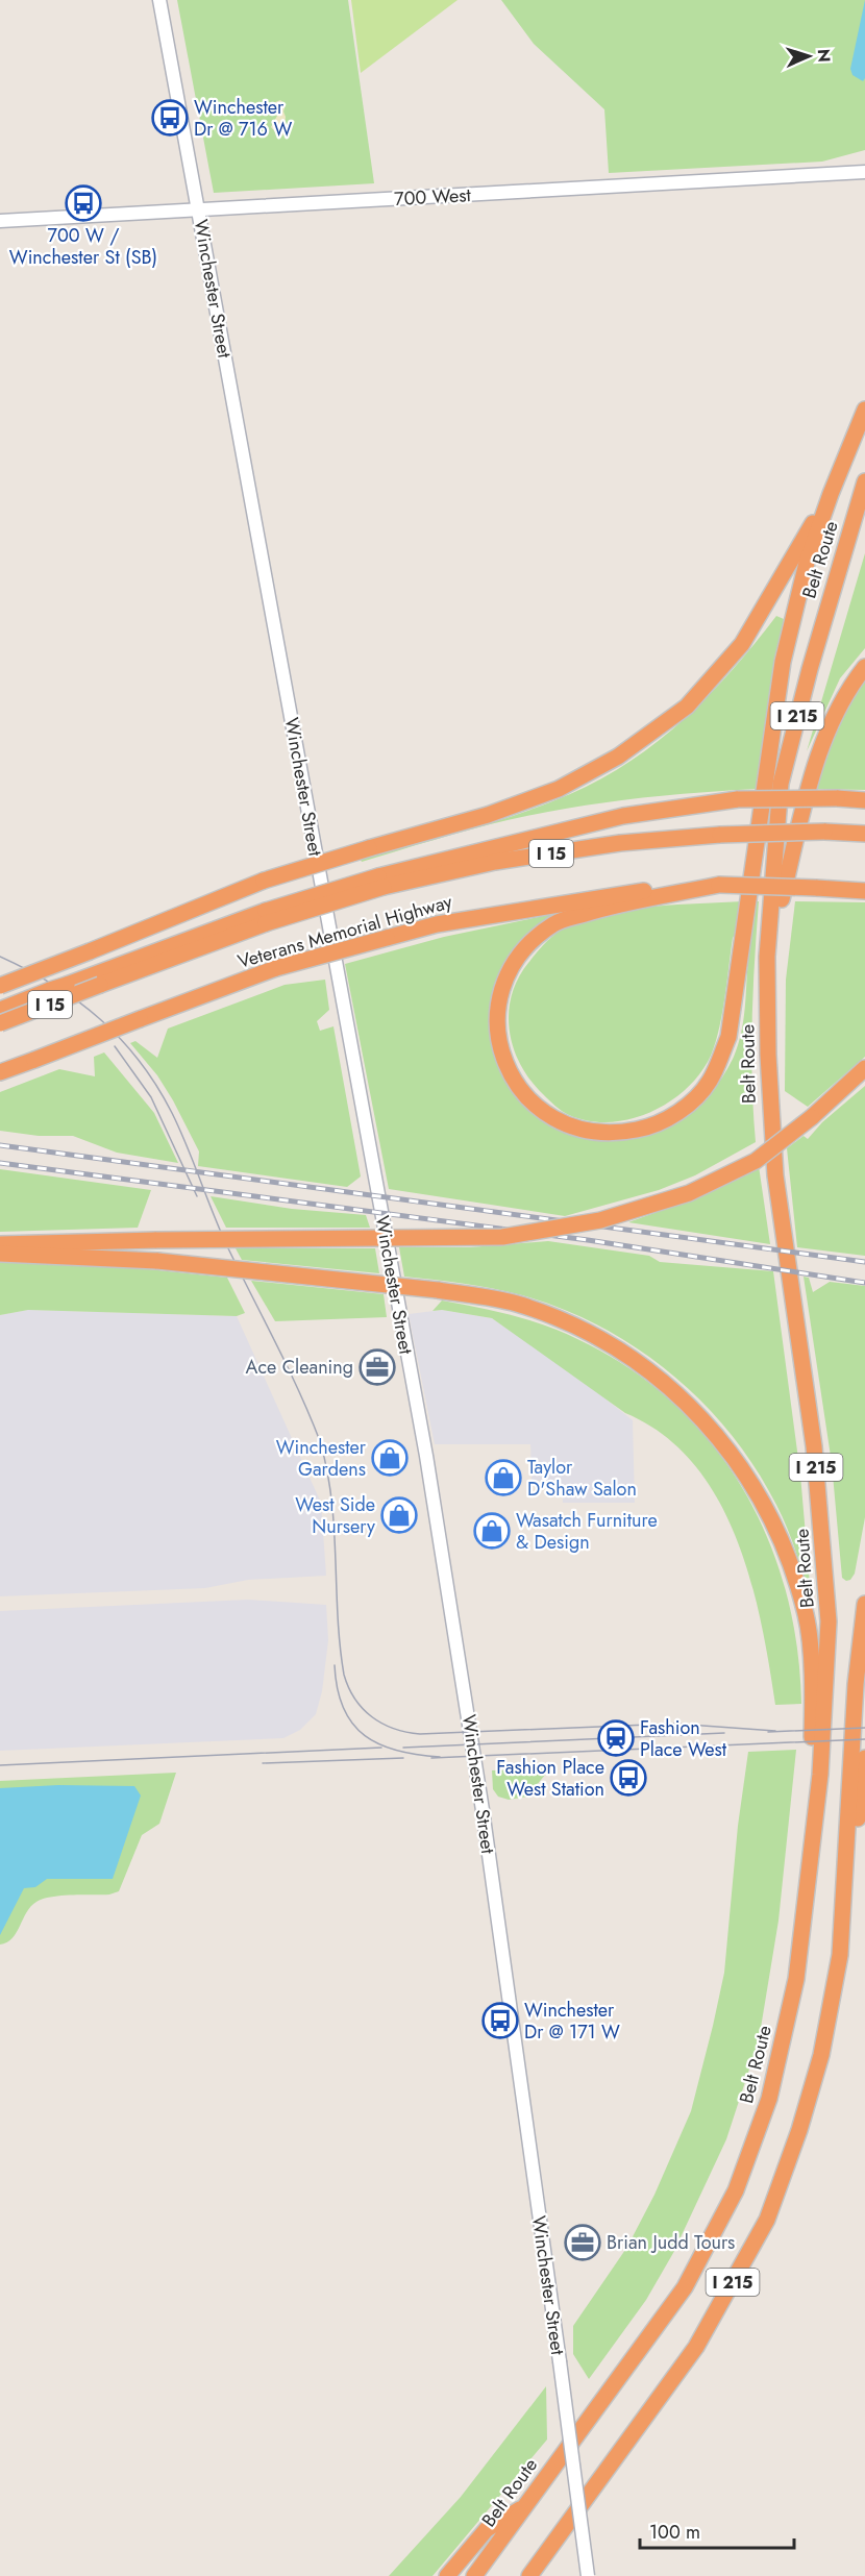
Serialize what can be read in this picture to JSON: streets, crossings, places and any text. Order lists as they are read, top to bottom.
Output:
{
  "streets": {
    "highway": [
      "Belt Route",
      "I 215",
      "I 15",
      "Veterans Memorial Highway"
    ],
    "main road": ["700 West", "Winchester Street"]
  },
  "crossings": [
    ["700 West", "Winchester Street"]
  ],
  "places": {
    "bus stop": [
      "Winchester Dr @ 716 W",
      "700 W / Winchester St (SB)",
      "Fashion Place West Station",
      "Winchester Dr @ 171 W"
    ],
    "office": ["Ace Cleaning", "Brian Judd Tours"],
    "shop": [
      "Winchester Gardens",
      "Taylor D'Shaw Salon",
      "West Side Nursery",
      "Wasatch Furniture & Design"
    ],
    "station": ["Fashion Place West"]
  },
  "scale_bar": "100 m",
  "north": "right"
}
